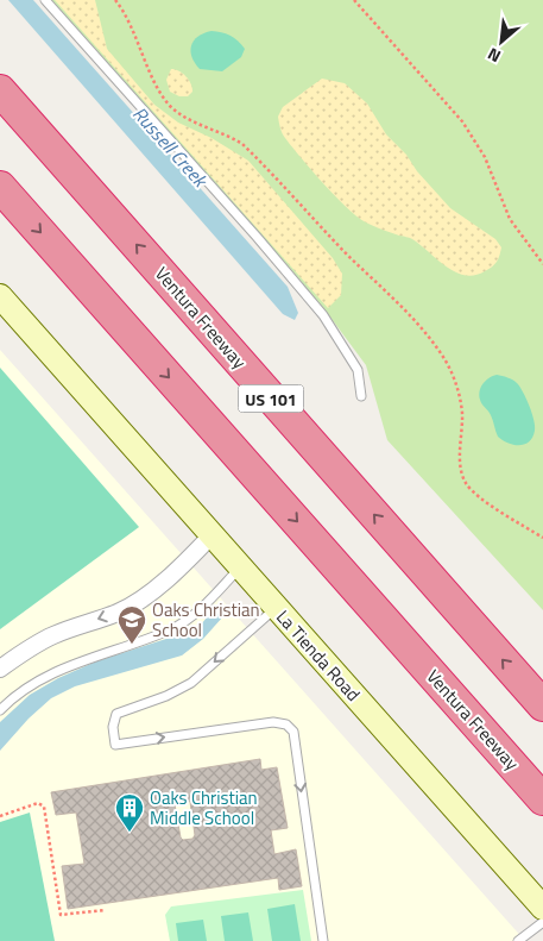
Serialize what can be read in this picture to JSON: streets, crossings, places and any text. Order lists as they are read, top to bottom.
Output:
{
  "streets": {
    "highway": ["Ventura Freeway", "US 101"],
    "street": ["La Tienda Road"]
  },
  "water": ["Russell Creek"],
  "places": {
    "school or university": ["Oaks Christian School"],
    "building": ["Oaks Christian Middle School"]
  },
  "north": "bottom left"
}
